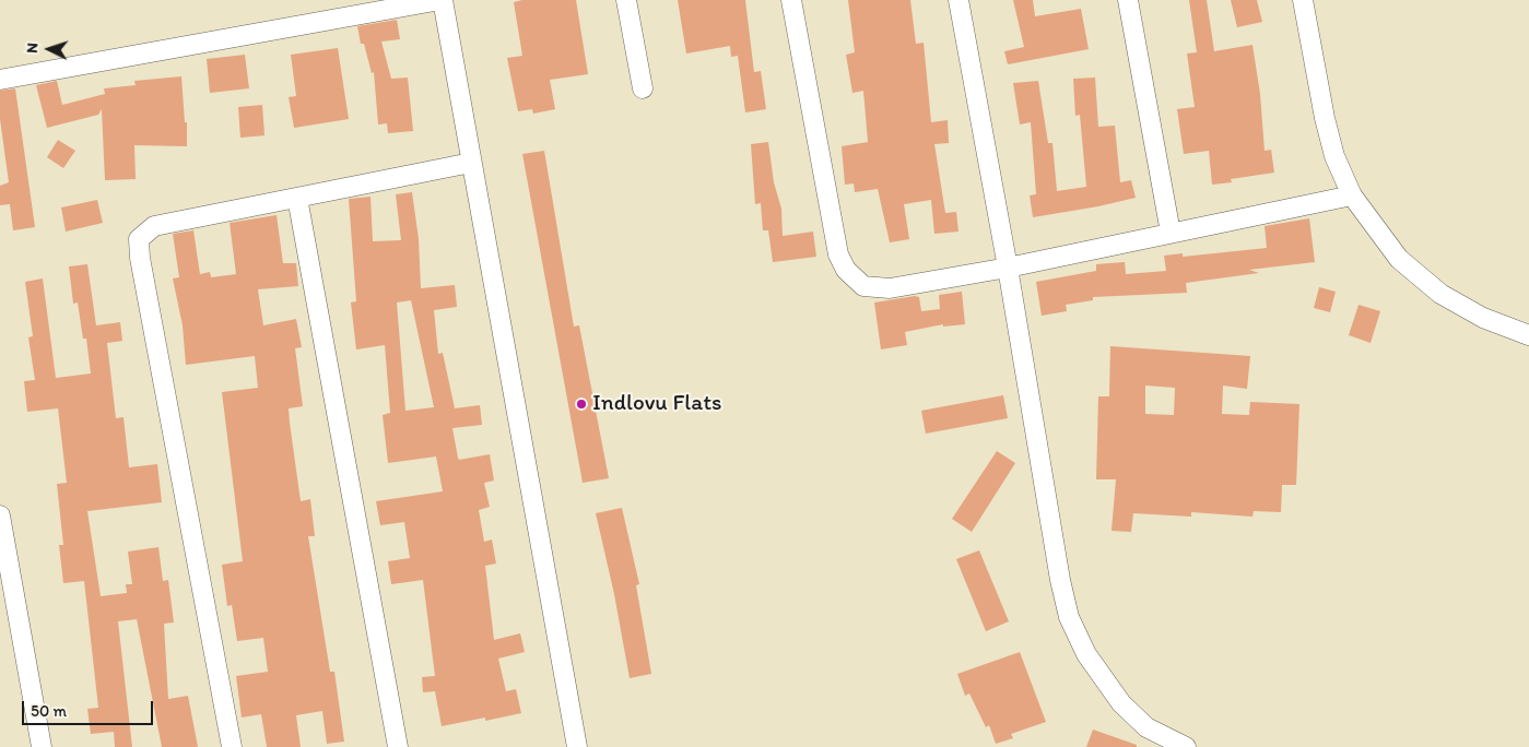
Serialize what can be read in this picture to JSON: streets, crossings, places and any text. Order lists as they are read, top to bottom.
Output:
{
  "places": ["Indlovu Flats"],
  "scale_bar": "50 m",
  "north": "left"
}
